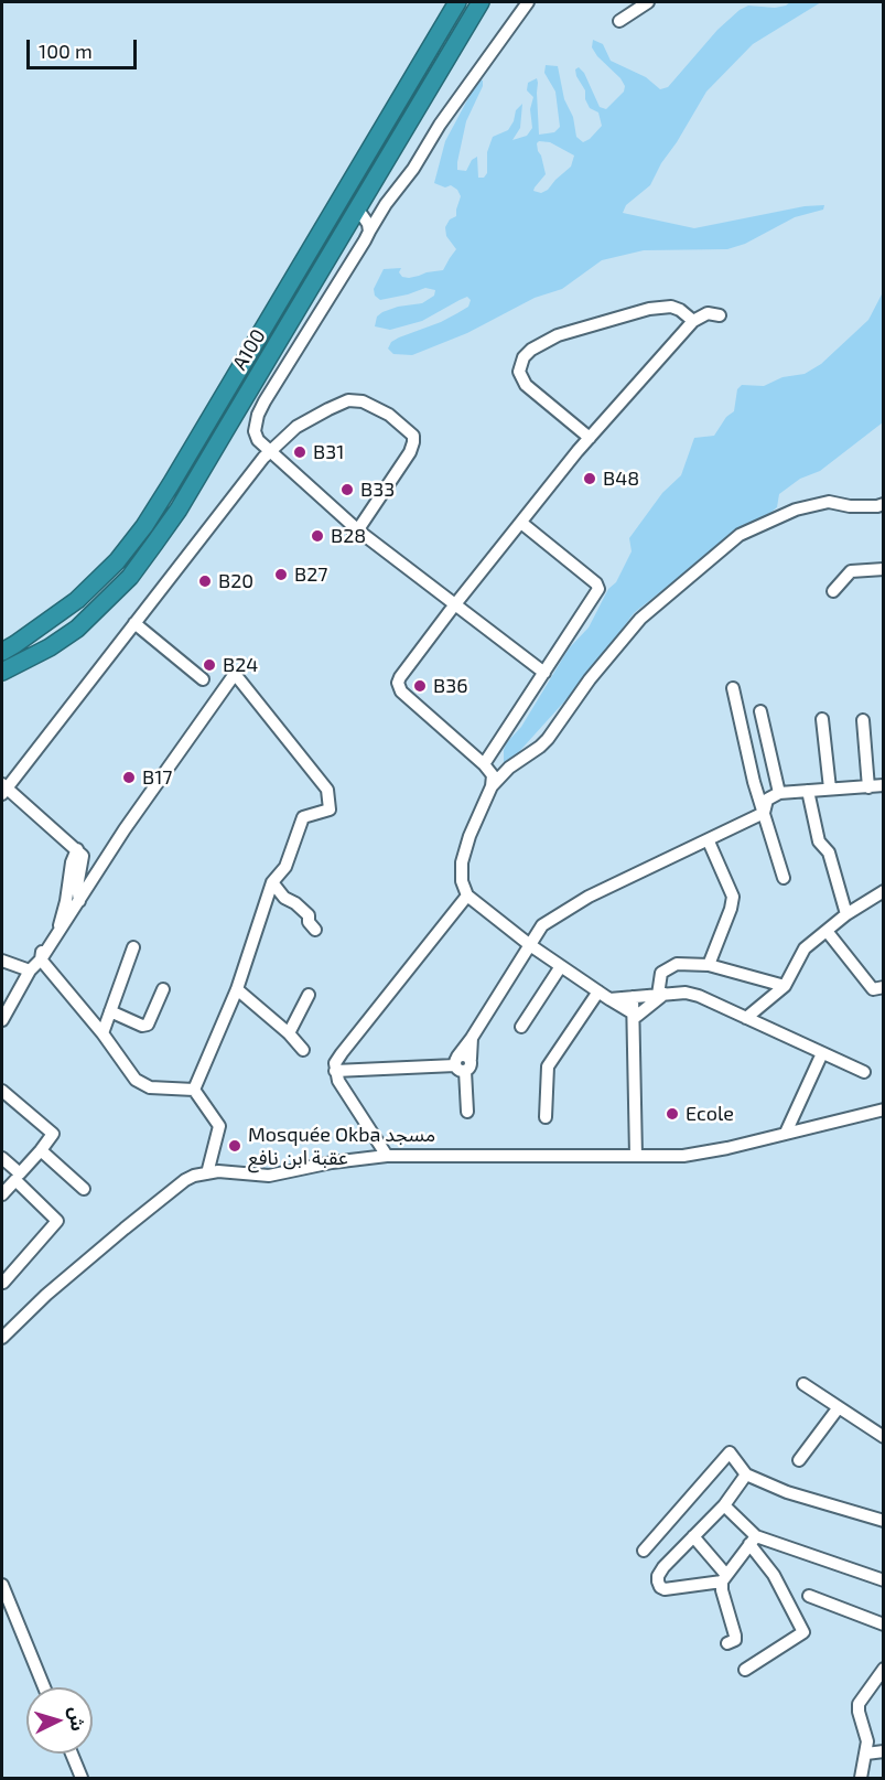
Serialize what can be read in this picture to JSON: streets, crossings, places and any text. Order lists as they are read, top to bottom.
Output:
{
  "streets": {
    "highway": ["A100"]
  },
  "places": [
    "B31",
    "B48",
    "B33",
    "B28",
    "B27",
    "B20",
    "B24",
    "B36",
    "B17",
    "Ecole",
    "Mosquée Okba مسجد عقبة ابن نافع"
  ],
  "scale_bar": "100 m",
  "north": "right"
}
